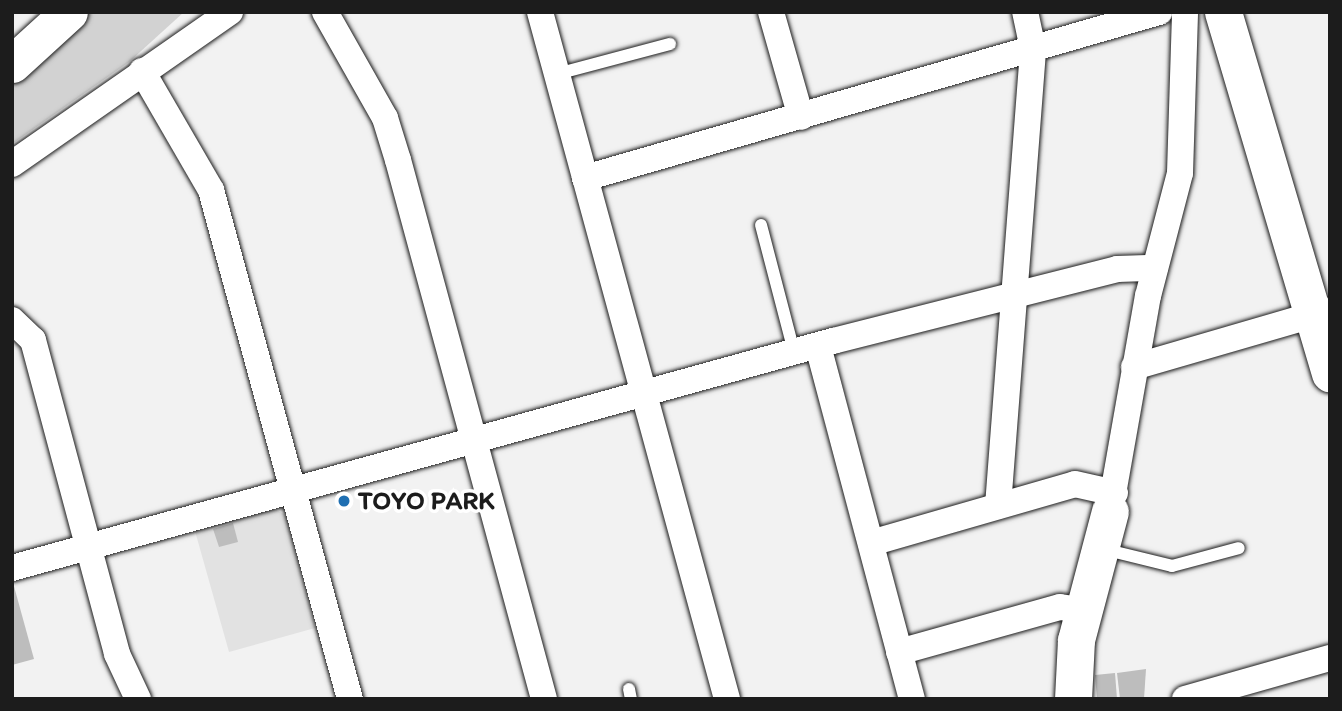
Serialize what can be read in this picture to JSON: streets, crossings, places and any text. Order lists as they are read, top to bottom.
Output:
{
  "places": ["TOYO PARK"]
}
